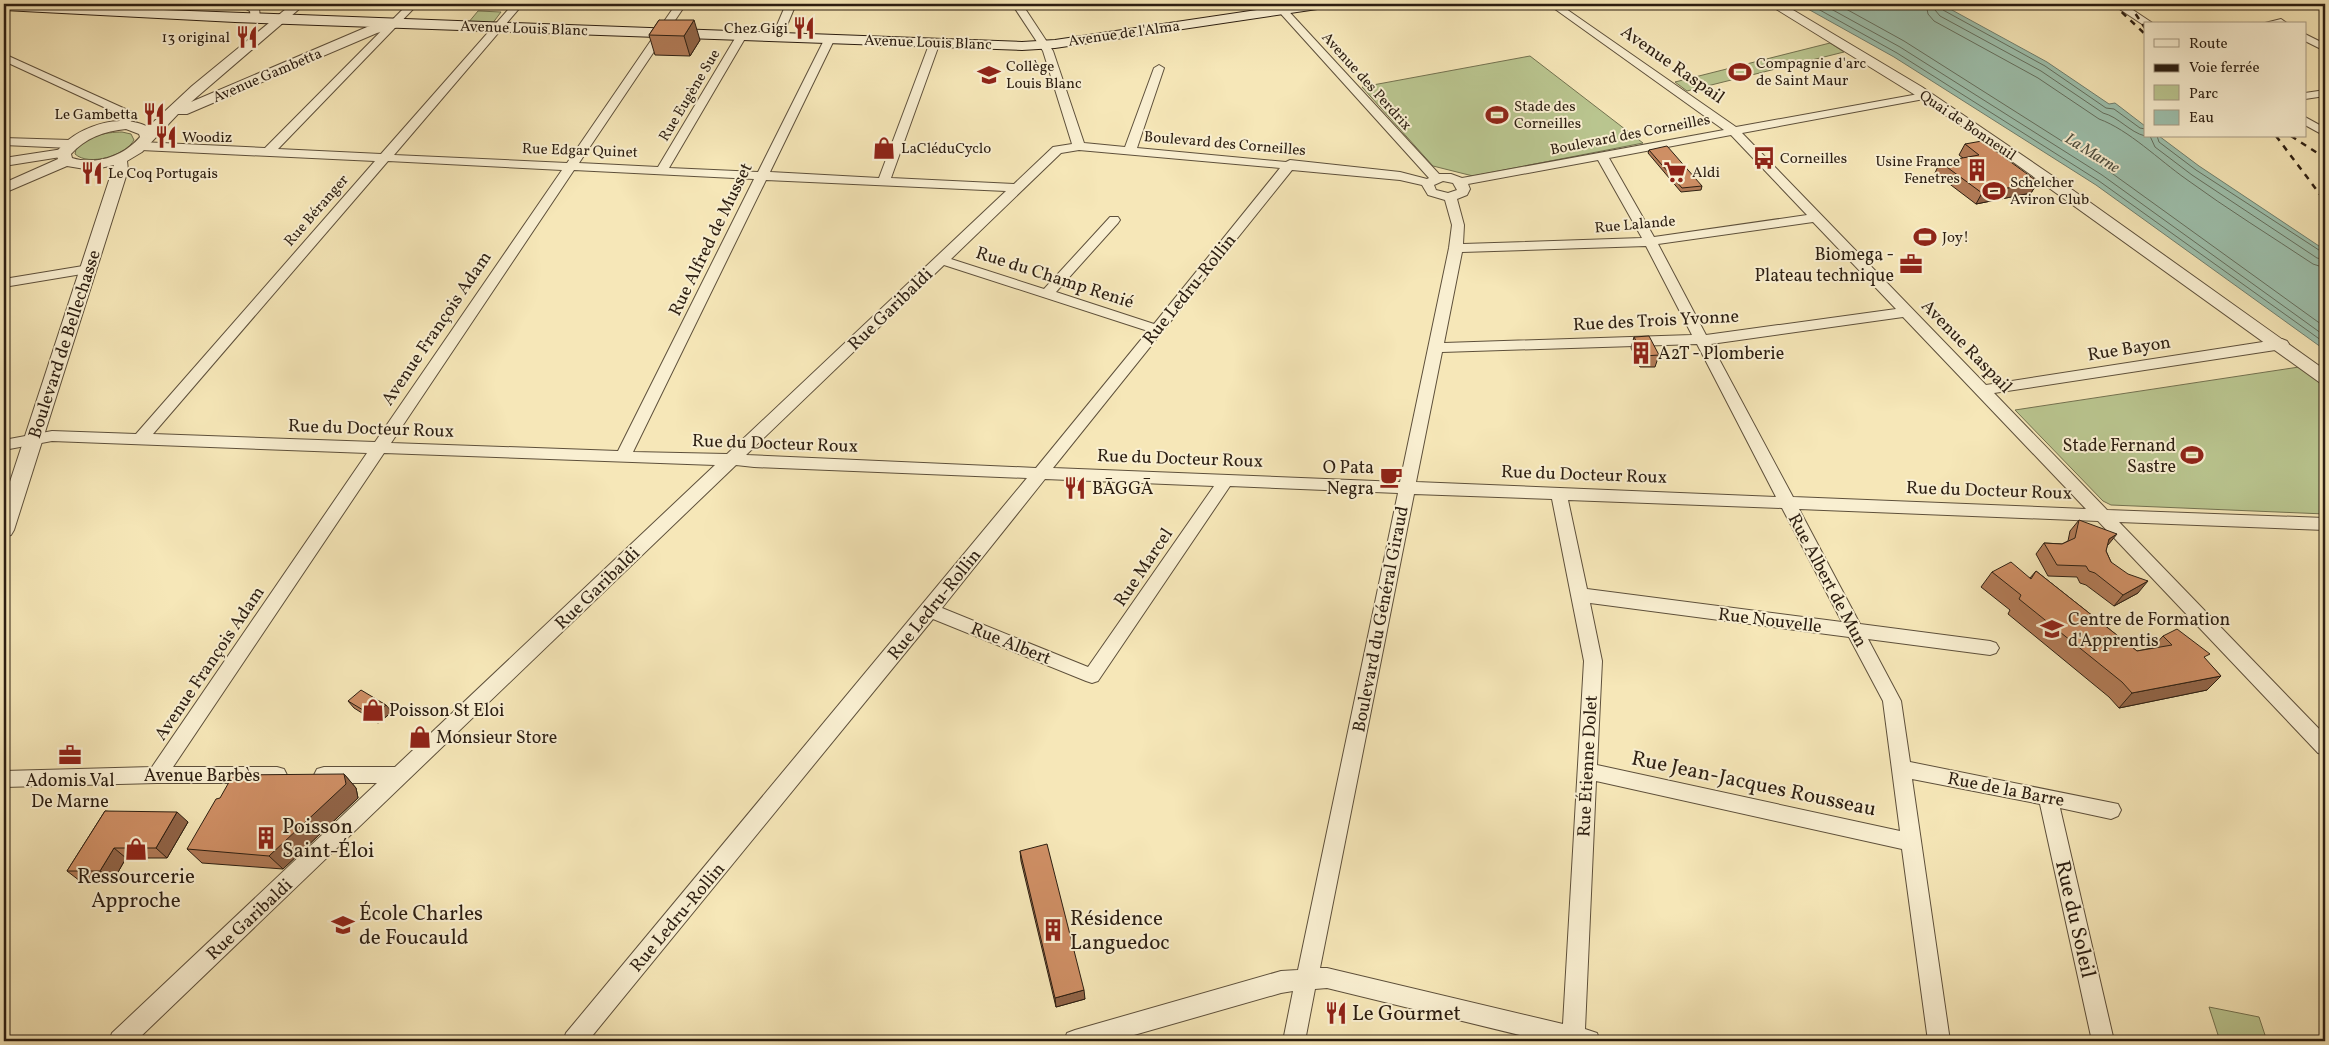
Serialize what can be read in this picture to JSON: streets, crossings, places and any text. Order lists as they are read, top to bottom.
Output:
{
  "streets": {
    "main road": ["Avenue Louis Blanc", "Avenue de l'Alma"],
    "street": [
      "Avenue Raspail",
      "Avenue Gambetta",
      "Avenue des Perdrix",
      "Rue Eugène Sue",
      "Quai de Bonneuil",
      "Boulevard des Corneilles",
      "Rue Edgar Quinet",
      "Rue Béranger",
      "Rue Lalande",
      "Rue Alfred de Musset",
      "Rue du Champ Renié",
      "Rue Ledru-Rollin",
      "Rue Garibaldi",
      "Rue des Trois Yvonne",
      "Avenue François Adam",
      "Boulevard de Bellechasse",
      "Rue Bayon",
      "Rue du Docteur Roux",
      "Rue Marcel",
      "Rue Albert de Mun",
      "Boulevard du Général Giraud",
      "Rue Nouvelle",
      "Rue Albert",
      "Rue Étienne Dolet",
      "Avenue Barbès",
      "Rue Jean-Jacques Rousseau",
      "Rue de la Barre",
      "Rue du Soleil"
    ]
  },
  "crossings": [
    ["Avenue Louis Blanc", "Avenue de l'Alma"],
    ["Avenue Louis Blanc", "Avenue Gambetta"],
    ["Avenue Louis Blanc", "Rue Eugène Sue"],
    ["Avenue Louis Blanc", "Rue Béranger"],
    ["Avenue Louis Blanc", "Rue Alfred de Musset"],
    ["Avenue Louis Blanc", "Avenue François Adam"],
    ["Avenue de l'Alma", "Avenue des Perdrix"],
    ["Avenue Raspail", "Boulevard des Corneilles"],
    ["Avenue Raspail", "Rue Lalande"],
    ["Avenue Raspail", "Rue des Trois Yvonne"],
    ["Avenue Raspail", "Rue Bayon"],
    ["Avenue Raspail", "Rue du Docteur Roux"],
    ["Avenue Gambetta", "Rue Edgar Quinet"],
    ["Avenue Gambetta", "Boulevard de Bellechasse"],
    ["Avenue des Perdrix", "Boulevard des Corneilles"],
    ["Rue Eugène Sue", "Rue Edgar Quinet"],
    ["Quai de Bonneuil", "Boulevard des Corneilles"],
    ["Quai de Bonneuil", "Rue Bayon"],
    ["Boulevard des Corneilles", "Rue Ledru-Rollin"],
    ["Boulevard des Corneilles", "Rue Garibaldi"],
    ["Boulevard des Corneilles", "Rue Albert de Mun"],
    ["Rue Edgar Quinet", "Rue Béranger"],
    ["Rue Edgar Quinet", "Rue Alfred de Musset"],
    ["Rue Edgar Quinet", "Rue Garibaldi"],
    ["Rue Edgar Quinet", "Avenue François Adam"],
    ["Rue Béranger", "Rue du Docteur Roux"],
    ["Rue Lalande", "Rue Albert de Mun"],
    ["Rue Lalande", "Boulevard du Général Giraud"],
    ["Rue Alfred de Musset", "Rue du Docteur Roux"],
    ["Rue du Champ Renié", "Rue Ledru-Rollin"],
    ["Rue du Champ Renié", "Rue Garibaldi"],
    ["Rue Ledru-Rollin", "Rue du Docteur Roux"],
    ["Rue Ledru-Rollin", "Rue Albert"],
    ["Rue Garibaldi", "Rue du Docteur Roux"],
    ["Rue Garibaldi", "Avenue Barbès"],
    ["Rue des Trois Yvonne", "Rue Albert de Mun"],
    ["Rue des Trois Yvonne", "Boulevard du Général Giraud"],
    ["Avenue François Adam", "Rue du Docteur Roux"],
    ["Avenue François Adam", "Avenue Barbès"],
    ["Boulevard de Bellechasse", "Rue du Docteur Roux"],
    ["Rue du Docteur Roux", "Rue Marcel"],
    ["Rue du Docteur Roux", "Rue Albert de Mun"],
    ["Rue du Docteur Roux", "Boulevard du Général Giraud"],
    ["Rue du Docteur Roux", "Rue Étienne Dolet"],
    ["Rue Marcel", "Rue Albert"],
    ["Rue Albert de Mun", "Rue Nouvelle"],
    ["Rue Albert de Mun", "Rue Jean-Jacques Rousseau"],
    ["Rue Albert de Mun", "Rue de la Barre"],
    ["Rue Nouvelle", "Rue Étienne Dolet"],
    ["Rue Étienne Dolet", "Rue Jean-Jacques Rousseau"],
    ["Rue de la Barre", "Rue du Soleil"]
  ],
  "water": ["La Marne"],
  "places": {
    "restaurant": [
      "Chez Gigi",
      "13 original",
      "Le Gambetta",
      "Woodiz",
      "Le Coq Portugais",
      "BĀGGĀ",
      "Le Gourmet"
    ],
    "sports": [
      "Compagnie d'arc de Saint Maur",
      "Stade des Corneilles",
      "Schelcher Aviron Club",
      "Joy!",
      "Stade Fernand Sastre"
    ],
    "school or university": ["Collège Louis Blanc", "Centre de Formation d'Apprentis", "École Charles de Foucauld"],
    "shop": [
      "LaCléduCyclo",
      "Poisson St Eloi",
      "Monsieur Store",
      "Ressourcerie Approche"
    ],
    "bus stop": ["Corneilles"],
    "building": [
      "Usine France Fenetres",
      "A2T - Plomberie",
      "Poisson Saint-Éloi",
      "Résidence Languedoc"
    ],
    "supermarket": ["Aldi"],
    "office": ["Biomega - Plateau technique", "Adomis Val De Marne"],
    "cafe": ["O Pata Negra"]
  },
  "legend": [
    "Route",
    "Voie ferrée",
    "Parc",
    "Eau"
  ]
}
